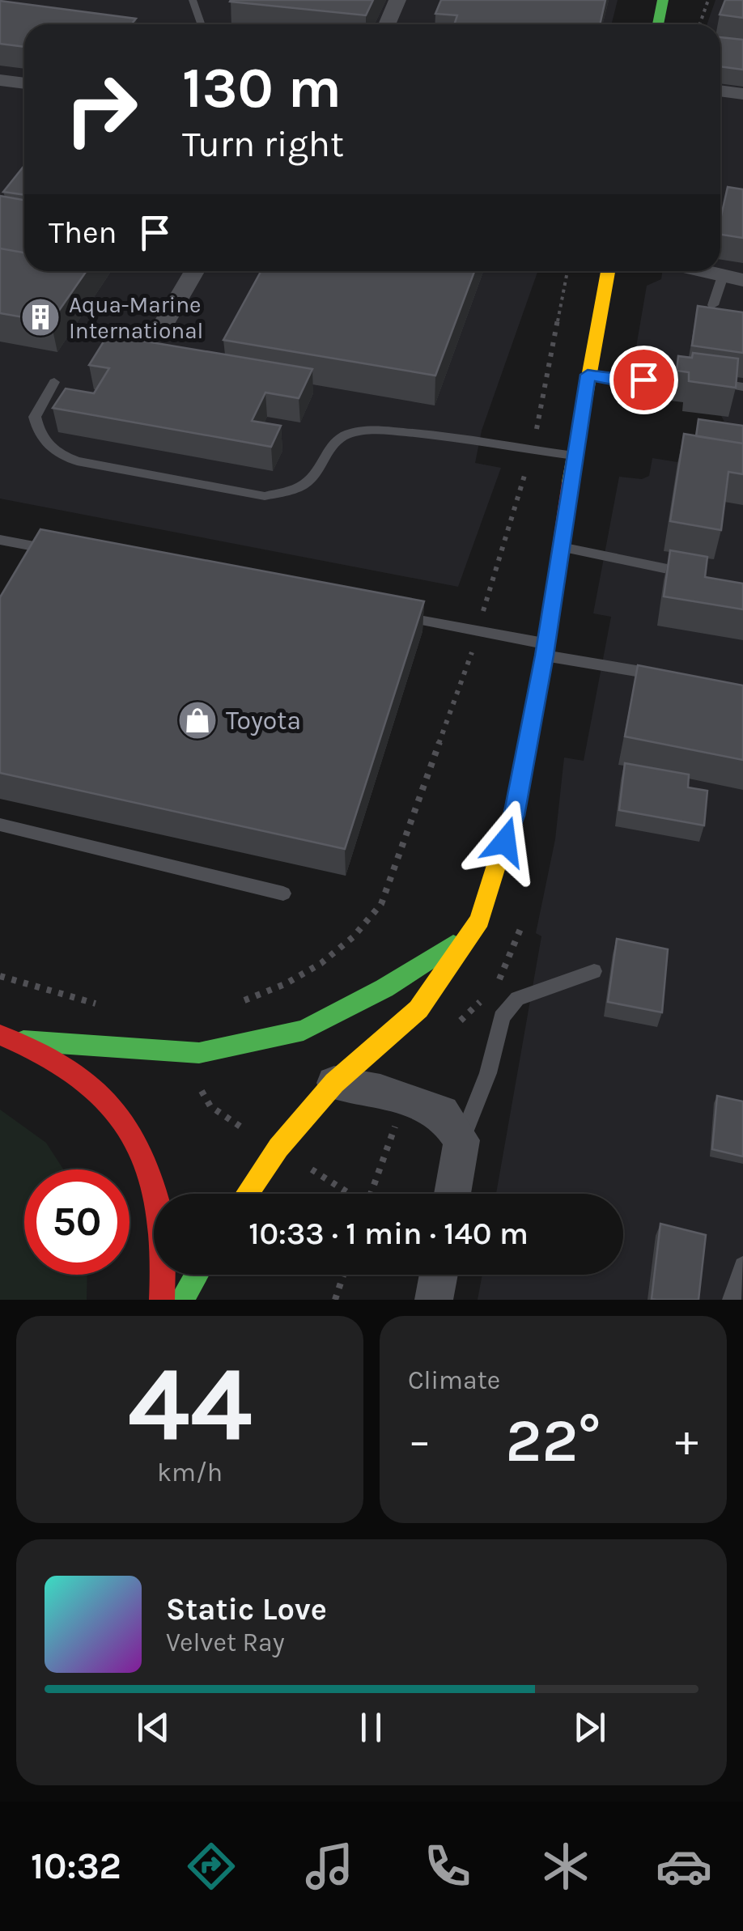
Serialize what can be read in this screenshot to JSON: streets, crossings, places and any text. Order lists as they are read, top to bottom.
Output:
{
  "places": {
    "building": ["Aqua-Marine International"],
    "shop": ["Toyota"]
  },
  "page": {
    "turn": ["130 m", "Turn right"],
    "then": "Then",
    "limit": "50",
    "trip": "10:33 · 1 min · 140 m",
    "tile": [
      ["44", "km/h"],
      "Climate"
    ],
    "heat": ["−", "22°", "+"],
    "song": ["Static Love", "Velvet Ray"],
    "tabs": "10:32"
  }
}
